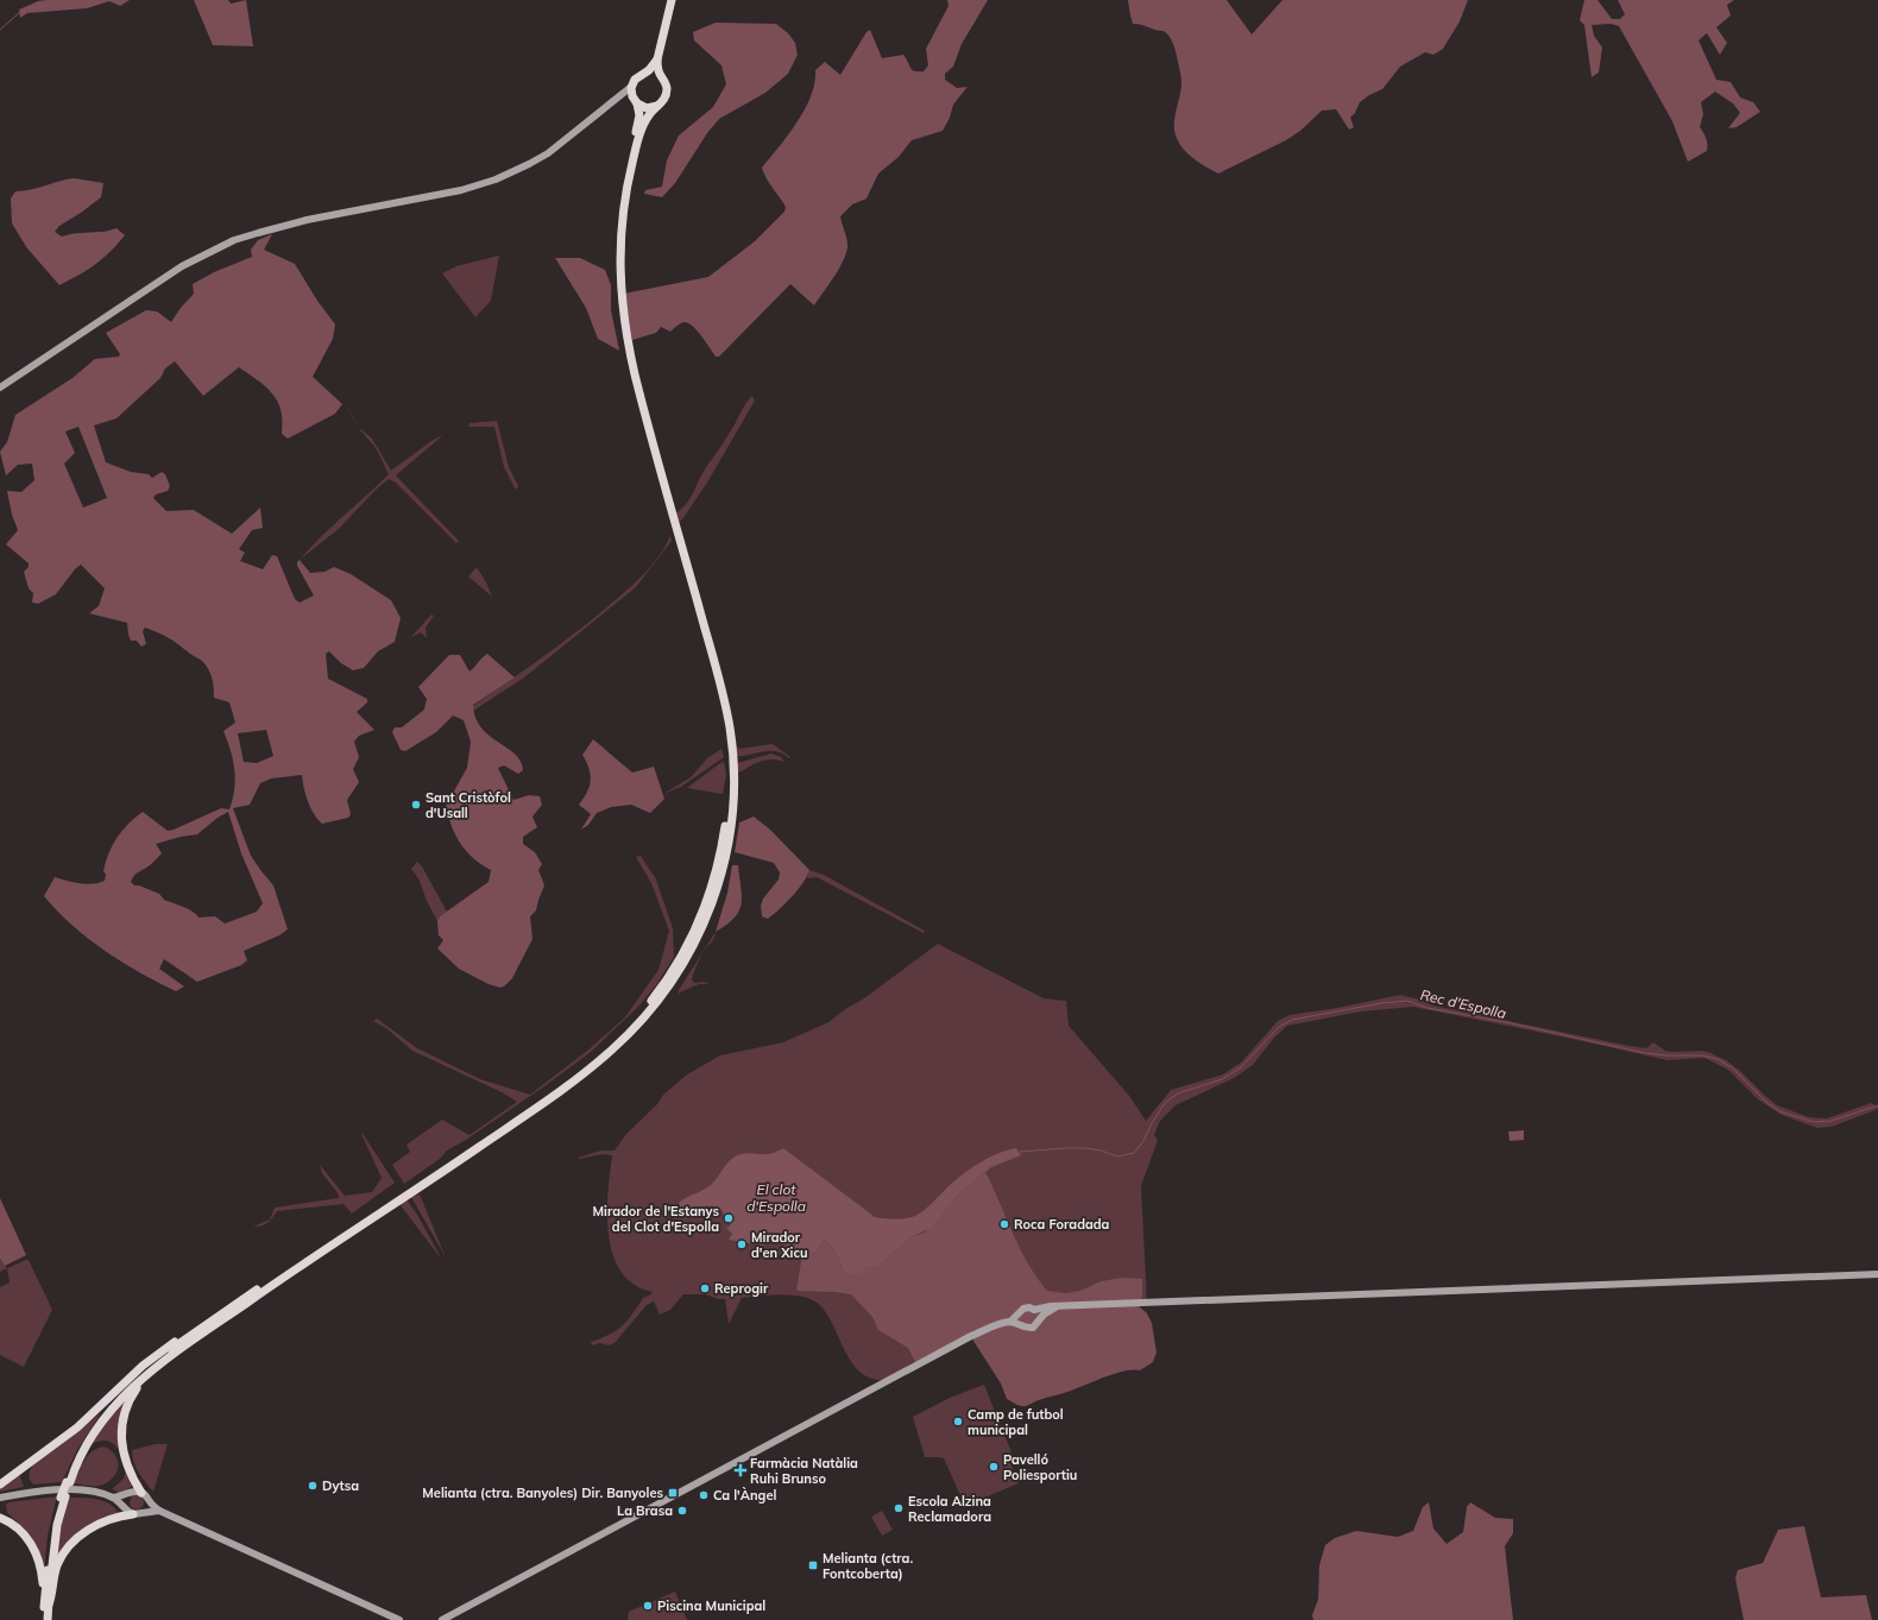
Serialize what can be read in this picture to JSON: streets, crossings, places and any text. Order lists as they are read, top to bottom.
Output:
{
  "water": ["Rec d'Espolla", "El clot d'Espolla"],
  "places": {
    "other": [
      "Sant Cristòfol d'Usall",
      "Mirador de l'Estanys del Clot d'Espolla",
      "Roca Foradada",
      "Mirador d'en Xicu",
      "Reprogir",
      "Camp de futbol municipal",
      "Pavelló Poliesportiu",
      "Dytsa",
      "Ca l'Àngel",
      "Escola Alzina Reclamadora",
      "La Brasa",
      "Piscina Municipal"
    ],
    "health": ["Farmàcia Natàlia Ruhi Brunso"],
    "transit": ["Melianta (ctra. Banyoles) Dir. Banyoles", "Melianta (ctra. Fontcoberta)"]
  }
}
